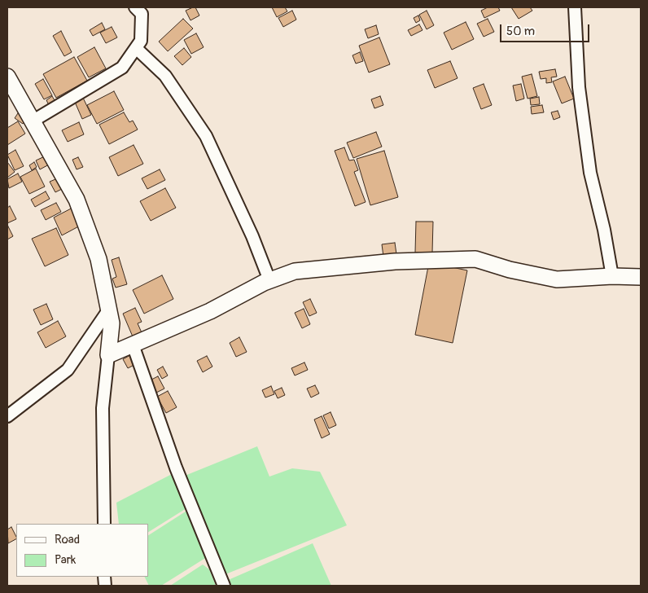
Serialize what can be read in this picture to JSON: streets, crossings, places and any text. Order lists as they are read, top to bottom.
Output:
{
  "legend": ["Road", "Park"],
  "scale_bar": "50 m"
}
